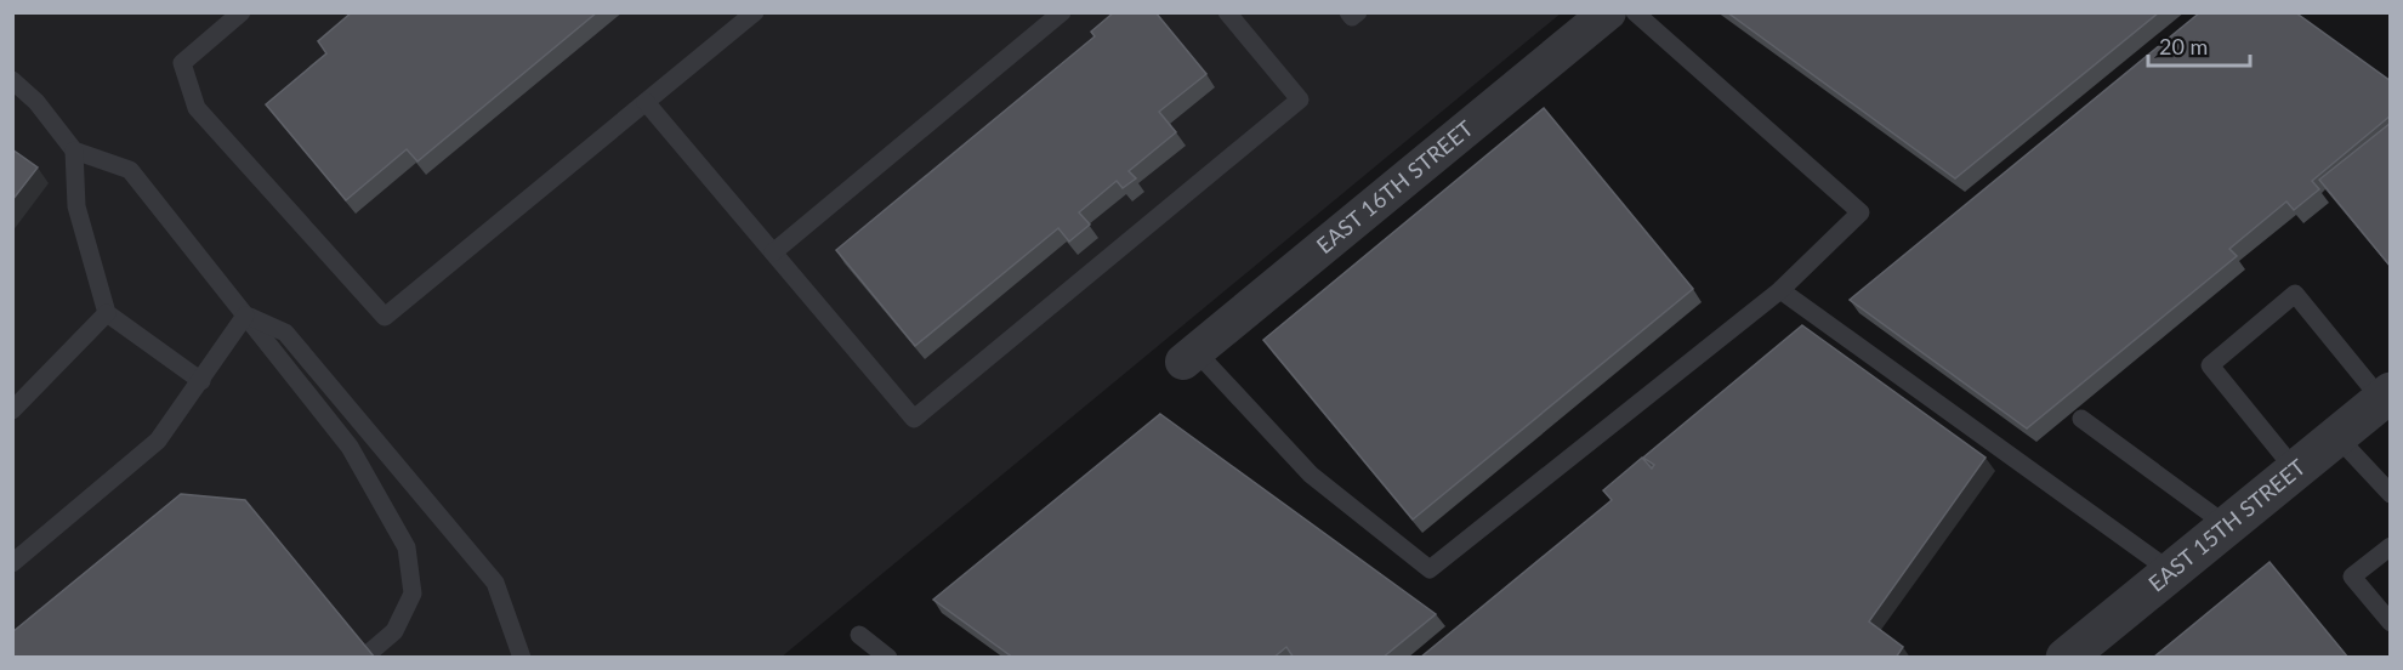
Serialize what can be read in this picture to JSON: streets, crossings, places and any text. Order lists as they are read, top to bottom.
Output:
{
  "streets": {
    "street": ["EAST 16TH STREET", "EAST 15TH STREET"]
  },
  "scale_bar": "20 m"
}
